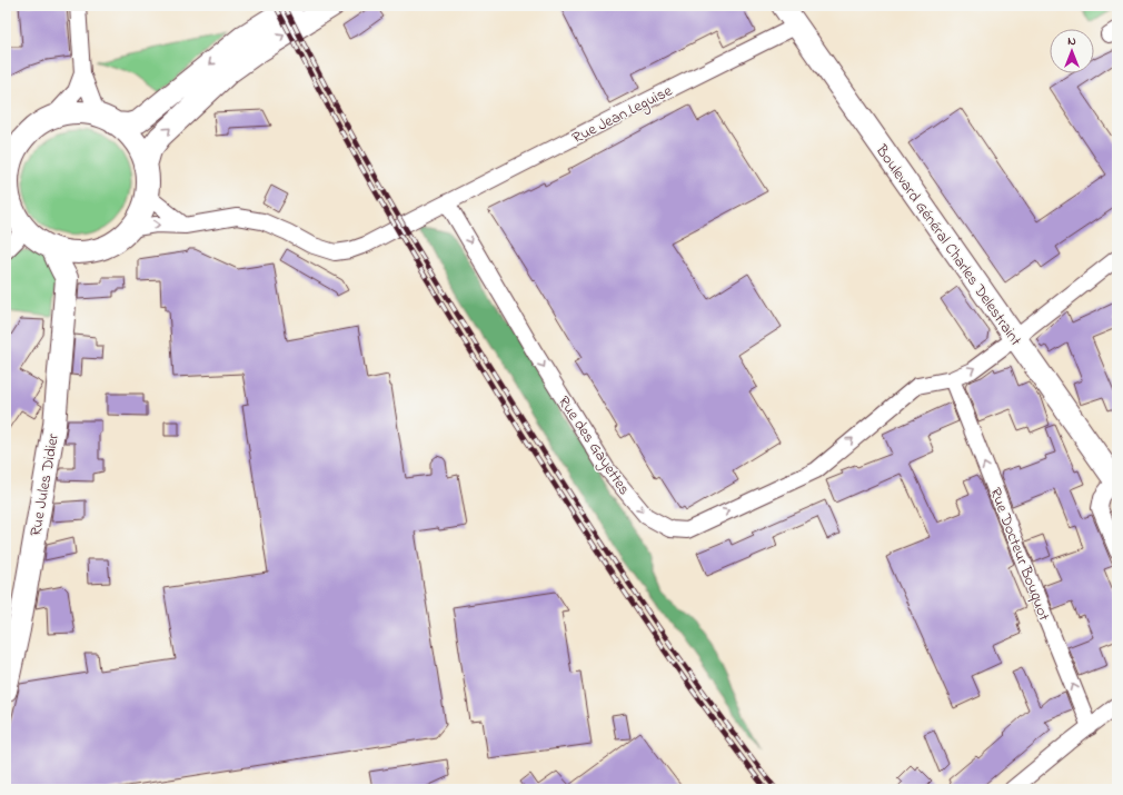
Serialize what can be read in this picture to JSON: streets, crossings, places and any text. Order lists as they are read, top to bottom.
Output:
{
  "streets": {
    "street": [
      "Rue Jean Leguise",
      "Boulevard Général Charles Delestraint",
      "Rue des Gayettes",
      "Rue Jules Didier",
      "Rue Docteur Bouquot"
    ]
  },
  "crossings": [
    ["Rue Jean Leguise", "Boulevard Général Charles Delestraint"],
    ["Rue Jean Leguise", "Rue des Gayettes"],
    ["Boulevard Général Charles Delestraint", "Rue des Gayettes"],
    ["Rue des Gayettes", "Rue Docteur Bouquot"]
  ],
  "one_way": ["Rue Docteur Bouquot"],
  "north": "top"
}
